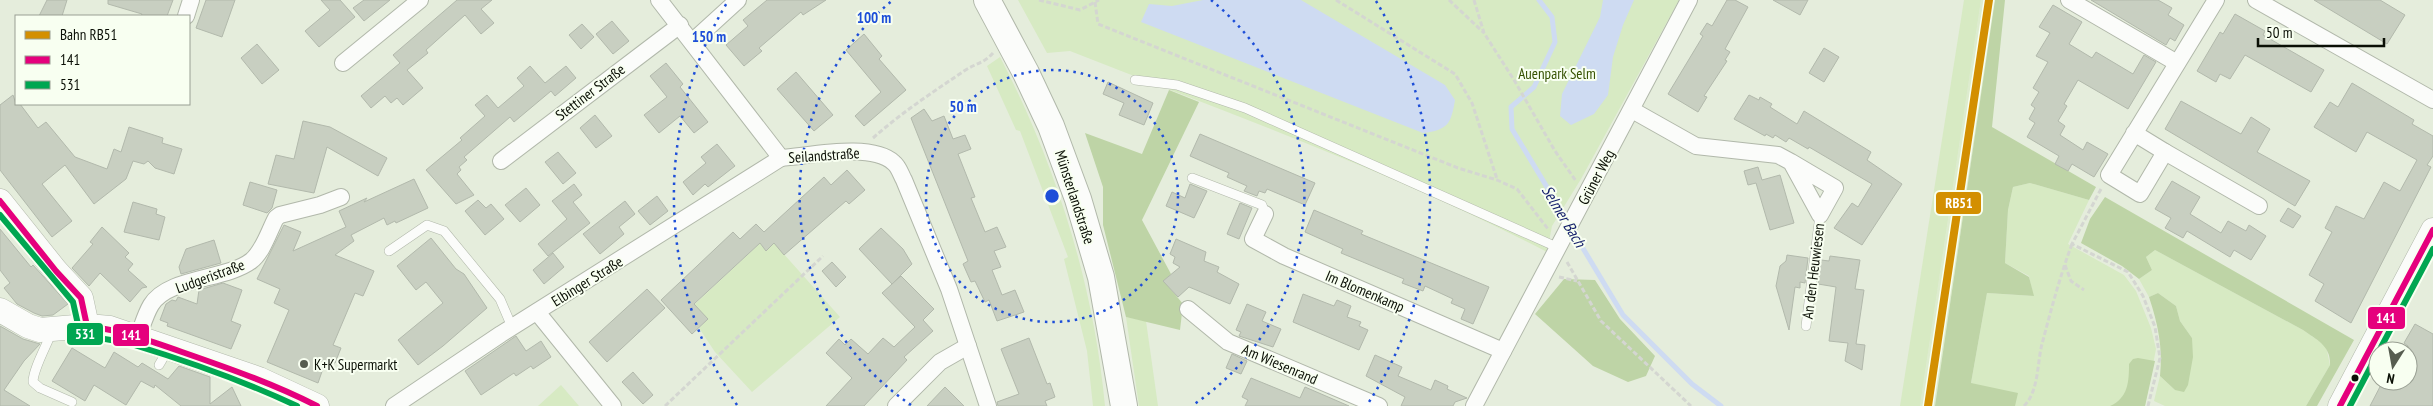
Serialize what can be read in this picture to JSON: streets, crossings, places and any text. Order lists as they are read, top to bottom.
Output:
{
  "streets": {
    "main road": ["Münsterlandstraße"],
    "street": [
      "Stettiner Straße",
      "Seilandstraße",
      "Grüner Weg",
      "An den Heuwiesen",
      "Ludgeristraße",
      "Elbinger Straße",
      "Im Blomenkamp",
      "Am Wiesenrand"
    ]
  },
  "crossings": [
    ["Stettiner Straße", "Seilandstraße"],
    ["Seilandstraße", "Elbinger Straße"],
    ["Grüner Weg", "An den Heuwiesen"],
    ["Grüner Weg", "Im Blomenkamp"]
  ],
  "water": ["Selmer Bach"],
  "parks": ["Auenpark Selm"],
  "places": ["K+K Supermarkt"],
  "lines": ["rail line RB51", "transit line 141", "transit line 531"],
  "legend": ["Bahn RB51", "141", "531"],
  "scale_bar": "50 m",
  "north": "bottom",
  "rings": ["100 m", "150 m", "50 m"]
}
